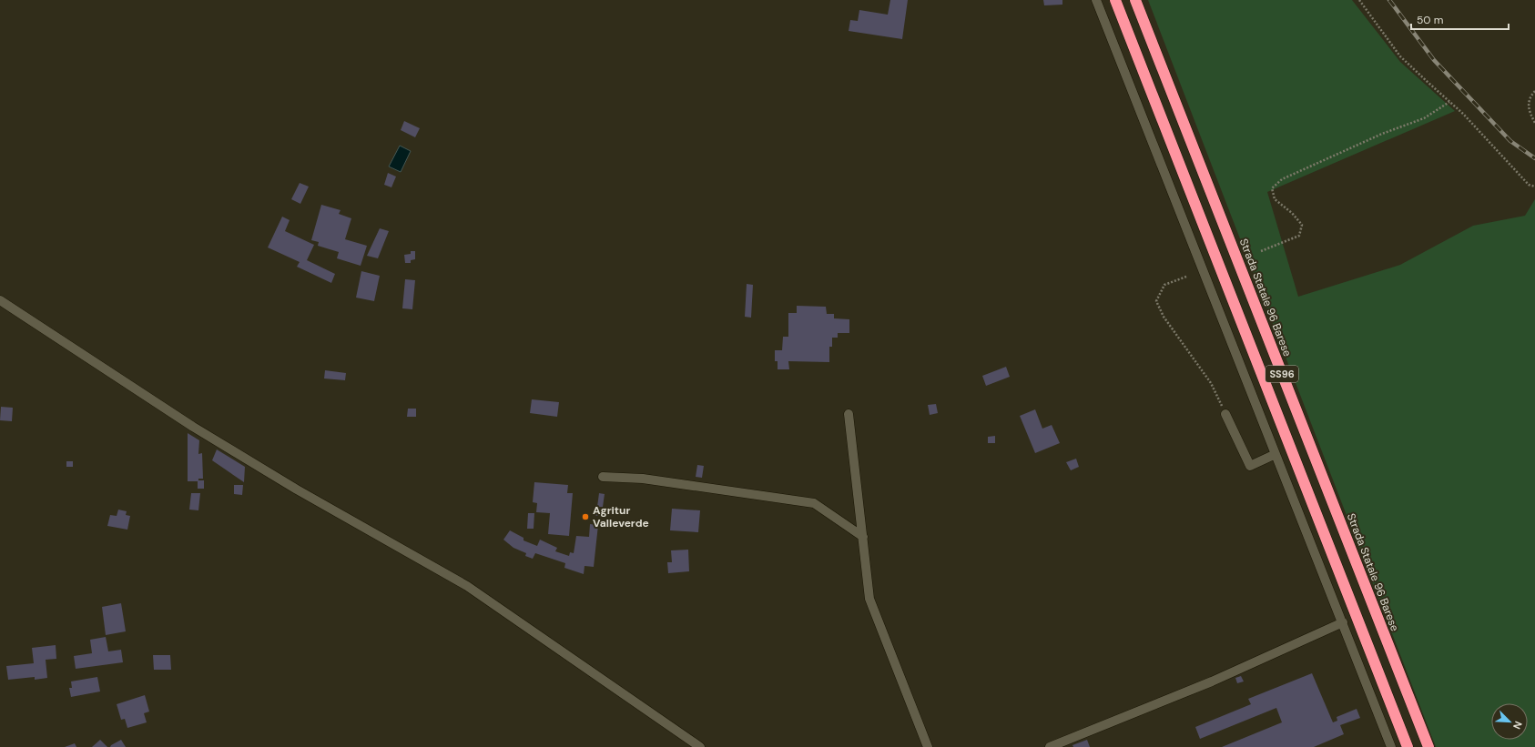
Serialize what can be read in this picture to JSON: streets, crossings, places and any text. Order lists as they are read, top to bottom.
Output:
{
  "streets": {
    "highway": ["Strada Statale 96 Barese", "SS96"]
  },
  "places": ["Agritur Valleverde"],
  "scale_bar": "50 m",
  "north": "bottom right"
}
